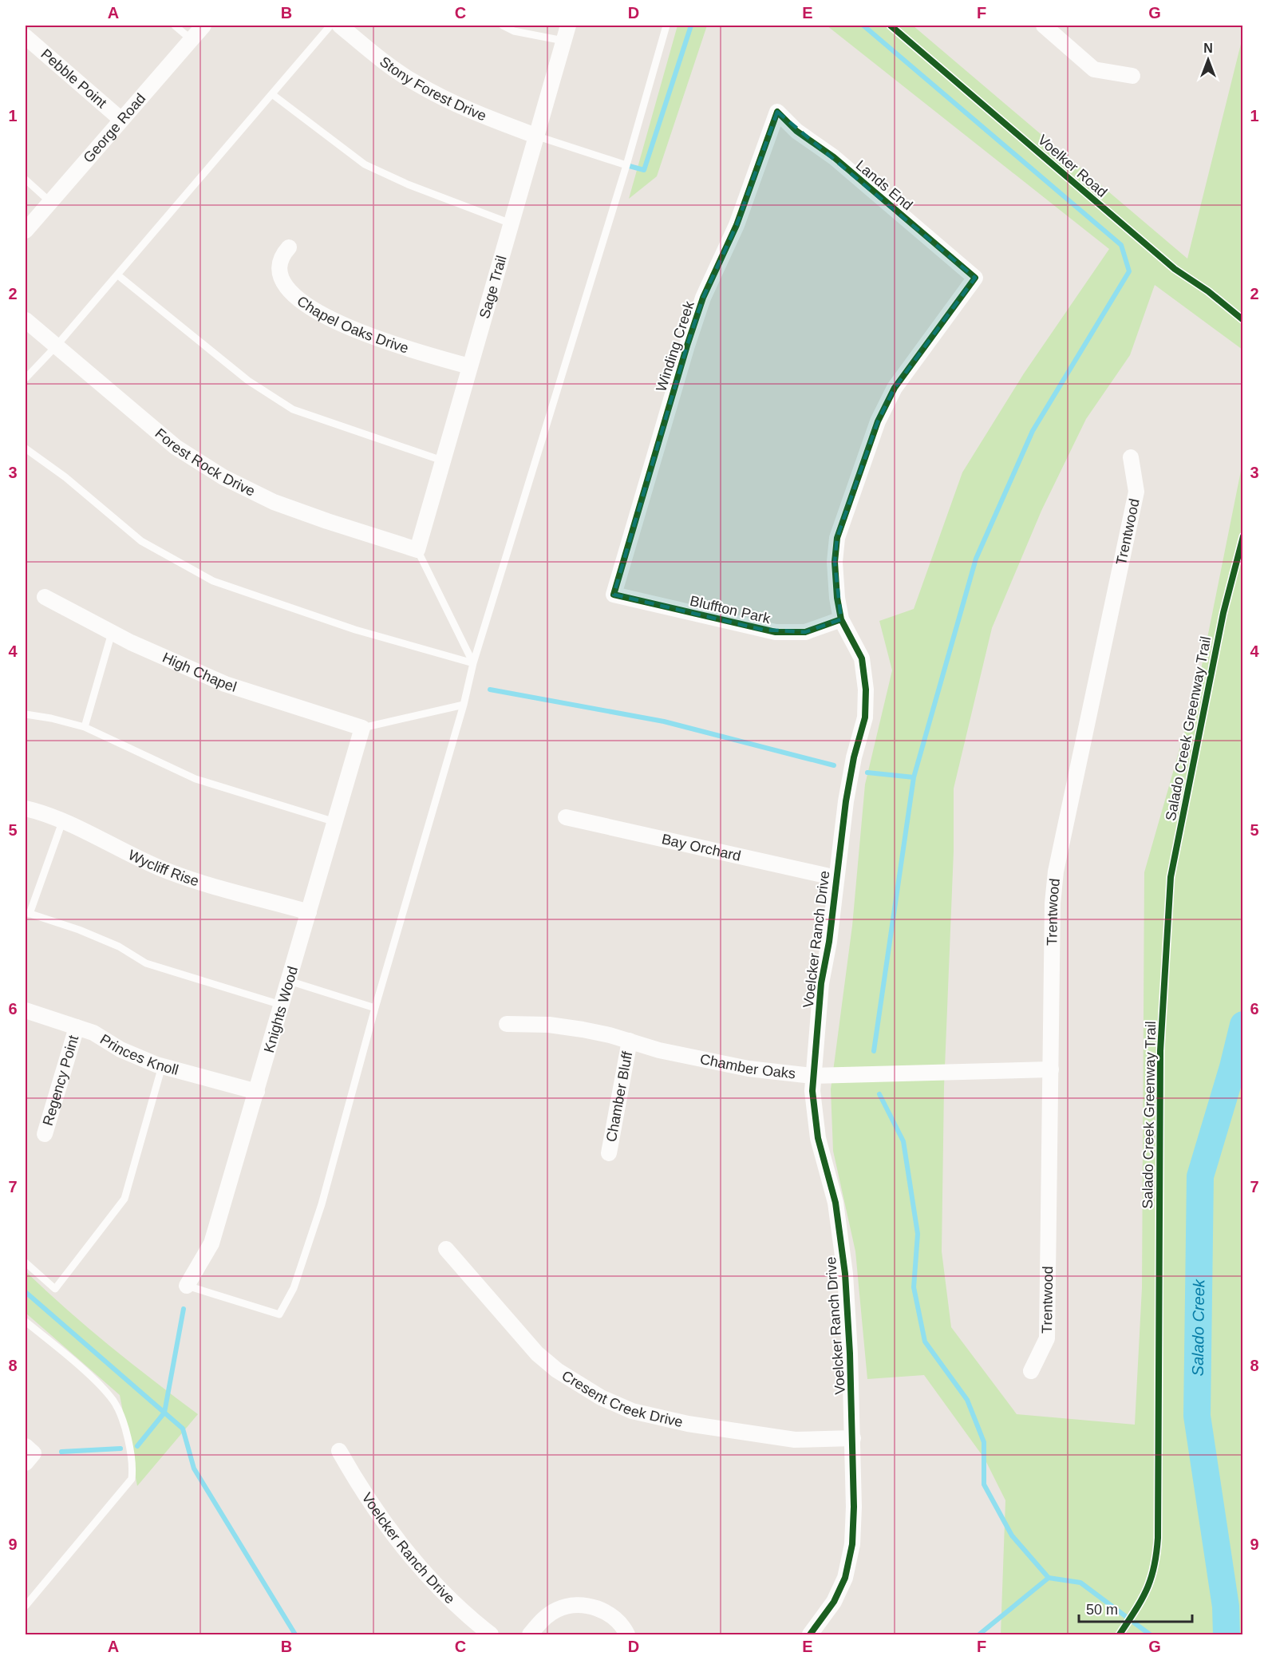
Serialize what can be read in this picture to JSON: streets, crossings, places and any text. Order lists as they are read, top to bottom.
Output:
{
  "streets": {
    "street": [
      "Pebble Point",
      "Stony Forest Drive",
      "George Road",
      "Lands End",
      "Sage Trail",
      "Chapel Oaks Drive",
      "Winding Creek",
      "Forest Rock Drive",
      "Trentwood",
      "Bluffton Park",
      "High Chapel",
      "Bay Orchard",
      "Wycliff Rise",
      "Voelcker Ranch Drive",
      "Knights Wood",
      "Princes Knoll",
      "Chamber Oaks",
      "Regency Point",
      "Chamber Bluff",
      "Cresent Creek Drive"
    ],
    "cycle path": ["Voelker Road", "Salado Creek Greenway Trail"]
  },
  "crossings": [
    ["Pebble Point", "George Road"],
    ["Stony Forest Drive", "Sage Trail"],
    ["Lands End", "Winding Creek"],
    ["Lands End", "Voelcker Ranch Drive"],
    ["Sage Trail", "Chapel Oaks Drive"],
    ["Sage Trail", "Forest Rock Drive"],
    ["Winding Creek", "Bluffton Park"],
    ["Trentwood", "Chamber Oaks"],
    ["Bluffton Park", "Voelcker Ranch Drive"],
    ["High Chapel", "Knights Wood"],
    ["Bay Orchard", "Voelcker Ranch Drive"],
    ["Wycliff Rise", "Knights Wood"],
    ["Voelcker Ranch Drive", "Chamber Oaks"],
    ["Voelcker Ranch Drive", "Cresent Creek Drive"],
    ["Knights Wood", "Princes Knoll"],
    ["Princes Knoll", "Regency Point"],
    ["Chamber Oaks", "Chamber Bluff"]
  ],
  "water": ["Salado Creek"],
  "scale_bar": "50 m",
  "north": "top",
  "grid": {
    "columns": [
      "A",
      "B",
      "C",
      "D",
      "E",
      "F",
      "G"
    ],
    "rows": [
      "1",
      "2",
      "3",
      "4",
      "5",
      "6",
      "7",
      "8",
      "9"
    ]
  }
}
